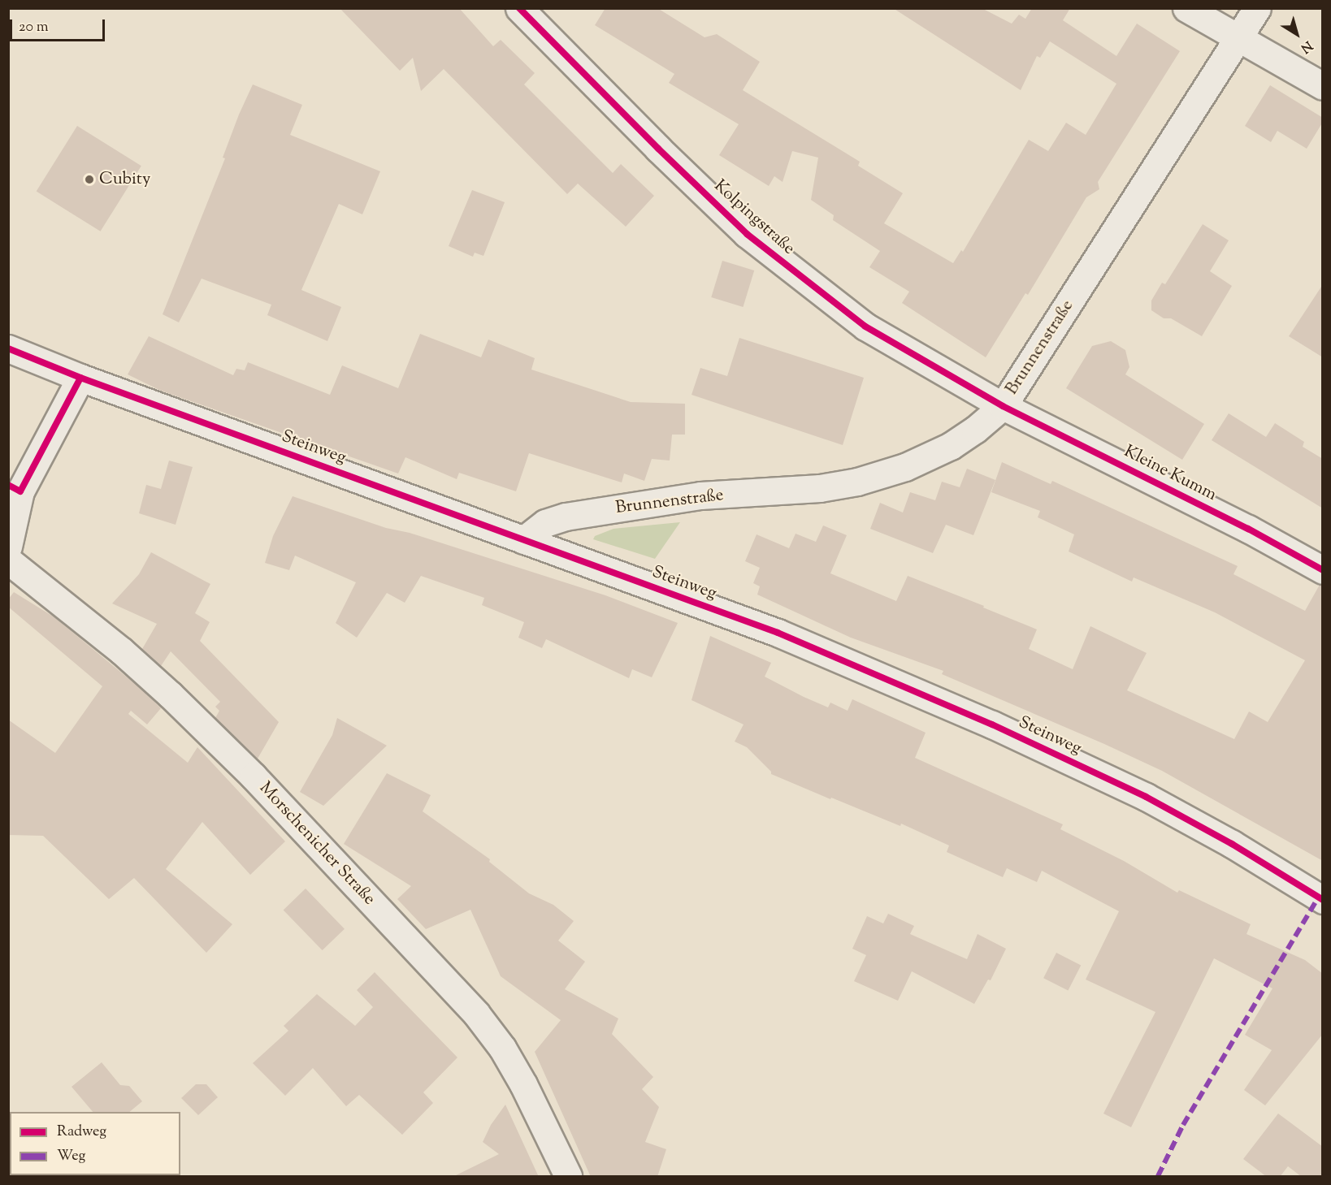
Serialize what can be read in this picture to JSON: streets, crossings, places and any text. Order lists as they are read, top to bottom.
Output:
{
  "streets": {
    "street": [
      "Kolpingstraße",
      "Brunnenstraße",
      "Steinweg",
      "Kleine Kumm",
      "Morschenicher Straße"
    ]
  },
  "crossings": [
    ["Kolpingstraße", "Brunnenstraße"],
    ["Kolpingstraße", "Kleine Kumm"],
    ["Brunnenstraße", "Steinweg"],
    ["Brunnenstraße", "Kleine Kumm"]
  ],
  "places": ["Cubity"],
  "legend": ["Radweg", "Weg"],
  "scale_bar": "20 m",
  "north": "bottom right"
}
